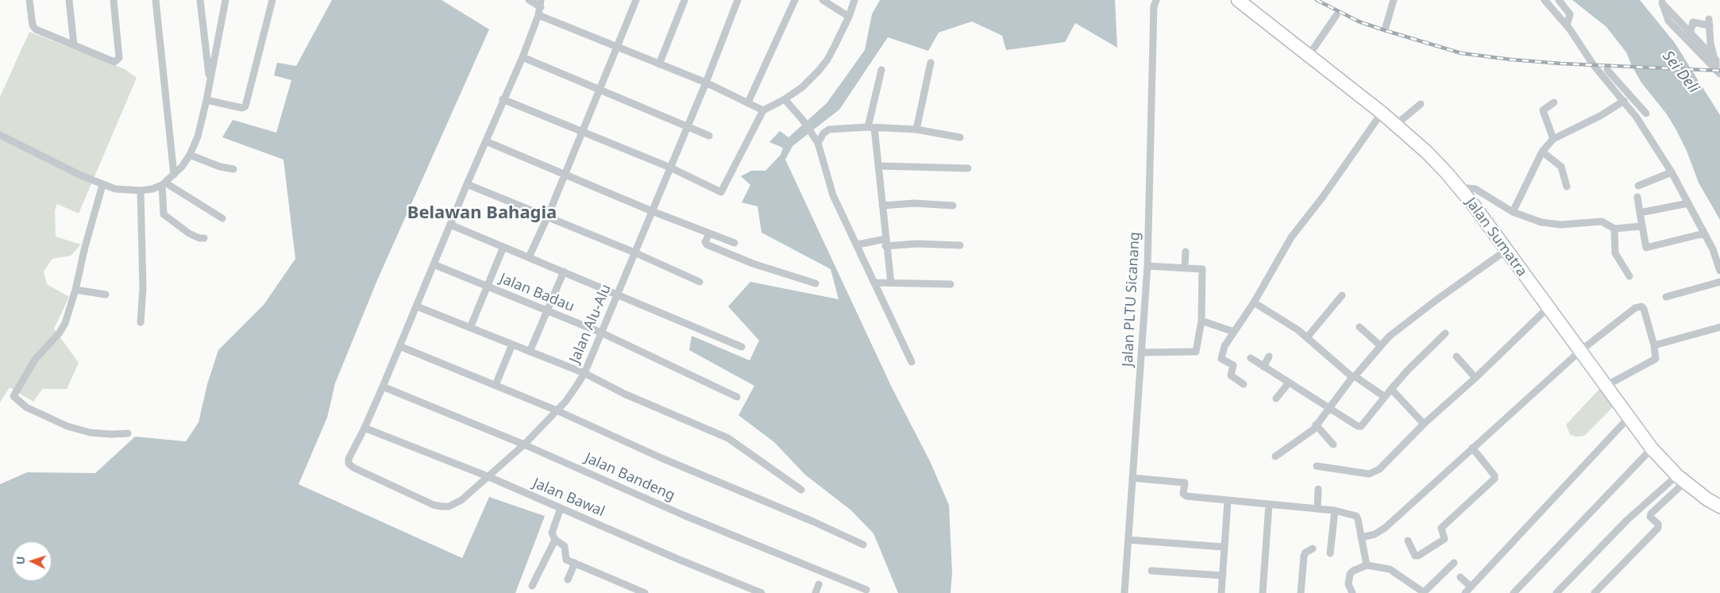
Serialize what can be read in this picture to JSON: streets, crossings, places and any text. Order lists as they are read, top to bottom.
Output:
{
  "streets": {
    "highway": ["Jalan Sumatra"],
    "street": [
      "Jalan Badau",
      "Jalan PLTU Sicanang",
      "Jalan Alu-Alu",
      "Jalan Bandeng",
      "Jalan Bawal"
    ]
  },
  "crossings": [
    ["Jalan Badau", "Jalan Alu-Alu"],
    ["Jalan Alu-Alu", "Jalan Bandeng"],
    ["Jalan Alu-Alu", "Jalan Bawal"]
  ],
  "districts": ["Belawan Bahagia"],
  "water": ["Sei Deli"],
  "north": "left"
}
